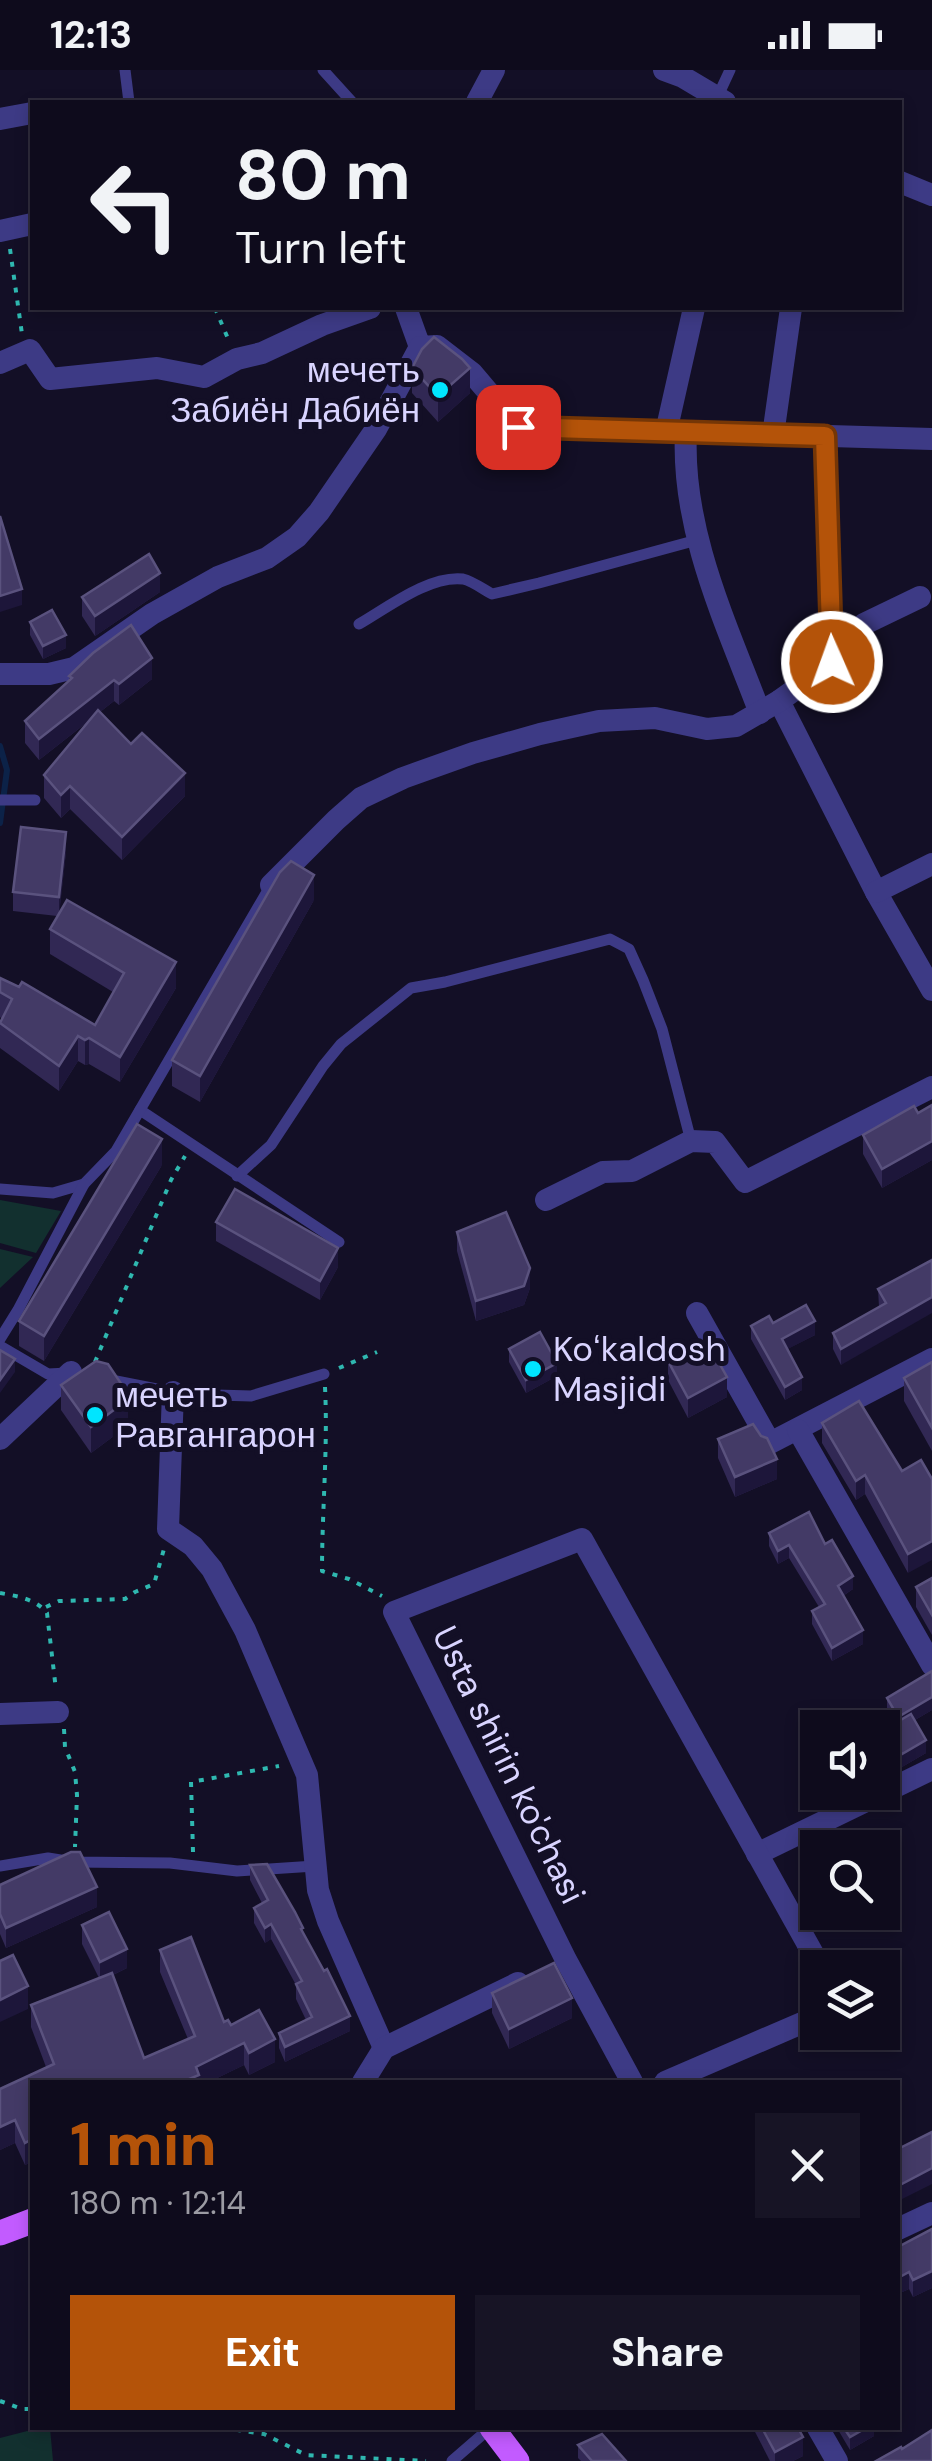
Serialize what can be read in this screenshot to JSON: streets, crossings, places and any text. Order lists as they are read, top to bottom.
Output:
{
  "streets": {
    "street": ["Usta shirin ko'chasi"]
  },
  "places": ["мечеть Забиён Дабиён", "Koʻkaldosh Masjidi", "мечеть Равгангарон"],
  "page": {
    "status": "12:13",
    "turn": ["80 m", "Turn left"],
    "heading": ["1 min", "180 m · 12:14"],
    "buttons": ["Exit", "Share"]
  }
}
